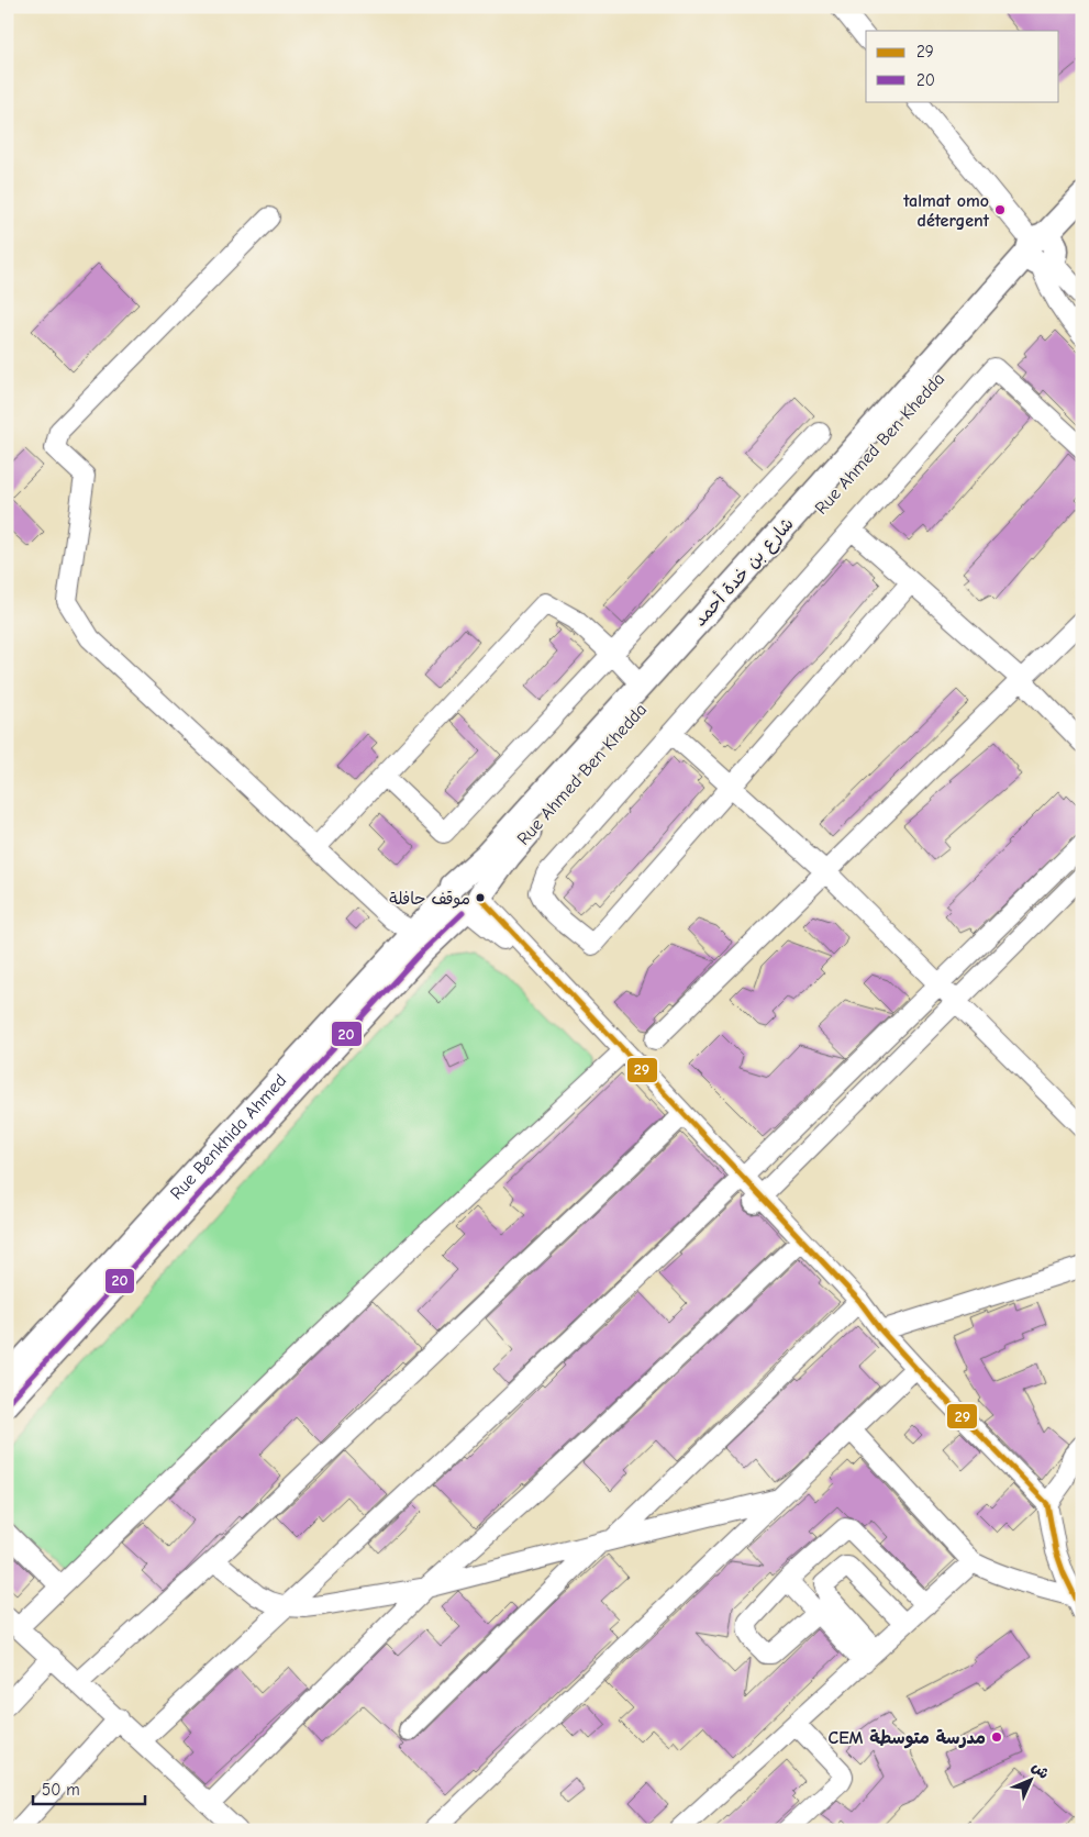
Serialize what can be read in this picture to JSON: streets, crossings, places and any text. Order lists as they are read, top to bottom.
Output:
{
  "streets": {
    "main road": ["Rue Ahmed Ben Khedda", "شارع بن خدة أحمد", "Rue Benkhida Ahmed"]
  },
  "crossings": [
    ["Rue Ahmed Ben Khedda", "شارع بن خدة أحمد"],
    ["Rue Ahmed Ben Khedda", "Rue Benkhida Ahmed"],
    ["شارع بن خدة أحمد", "Rue Benkhida Ahmed"]
  ],
  "places": ["talmat omo détergent", "موقف حافلة", "CEM مدرسة متوسطة"],
  "lines": ["transit line 29", "transit line 20"],
  "legend": ["29", "20"],
  "scale_bar": "50 m",
  "north": "top right"
}
